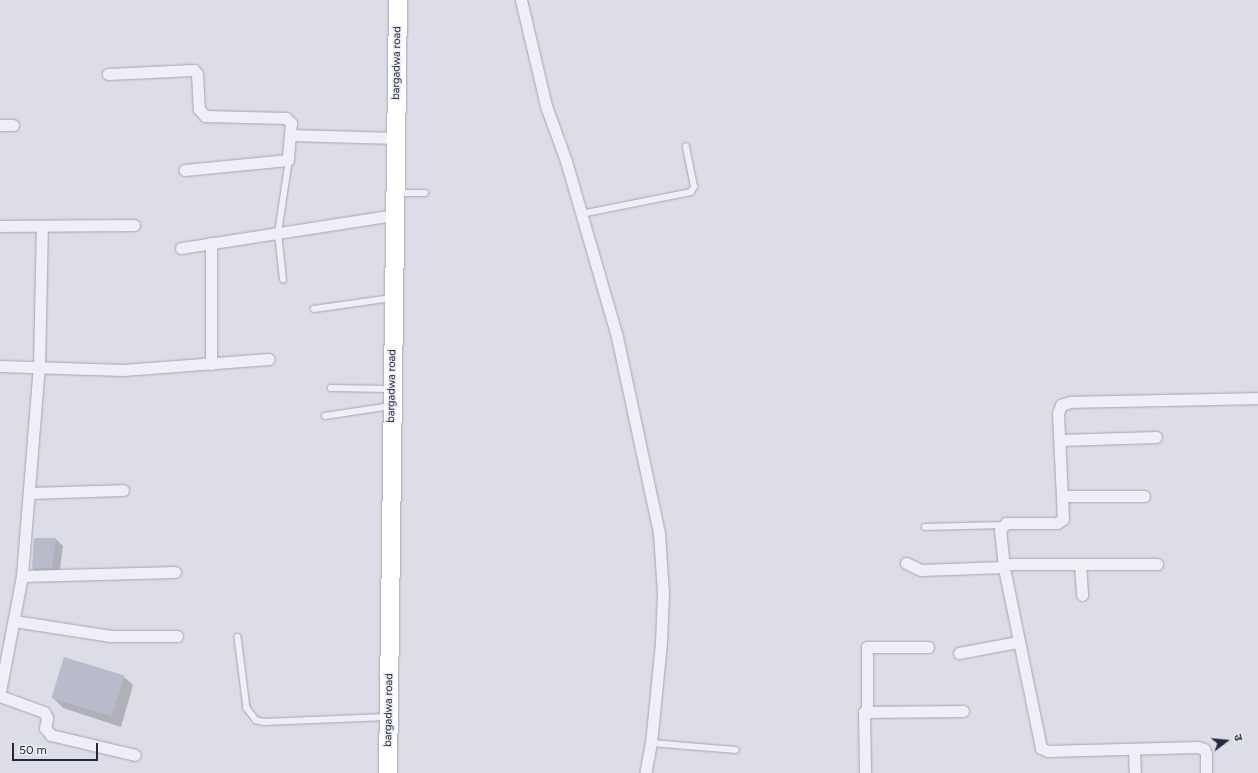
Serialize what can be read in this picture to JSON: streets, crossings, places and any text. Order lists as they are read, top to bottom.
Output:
{
  "streets": {
    "main road": ["bargadwa road"]
  },
  "scale_bar": "50 m",
  "north": "right"
}
